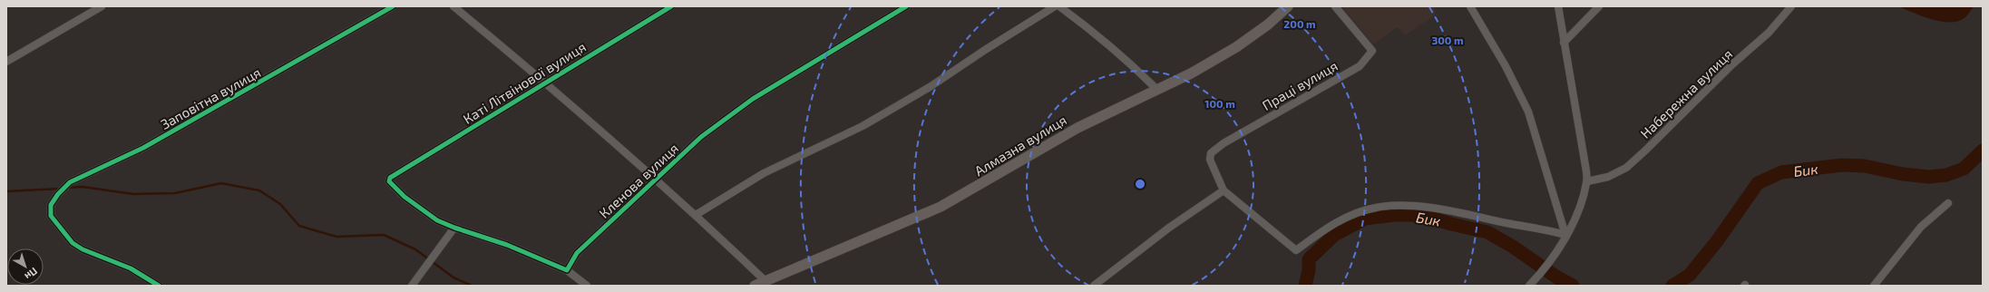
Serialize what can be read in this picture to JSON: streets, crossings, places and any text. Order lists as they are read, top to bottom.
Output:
{
  "streets": {
    "main road": ["Алмазна вулиця"],
    "street": [
      "Каті Літвінової вулиця",
      "Праці вулиця",
      "Набережна вулиця",
      "Заповітна вулиця",
      "Кленова вулиця"
    ]
  },
  "water": ["Бик"],
  "north": "bottom right",
  "rings": ["200 m", "300 m", "100 m"]
}
